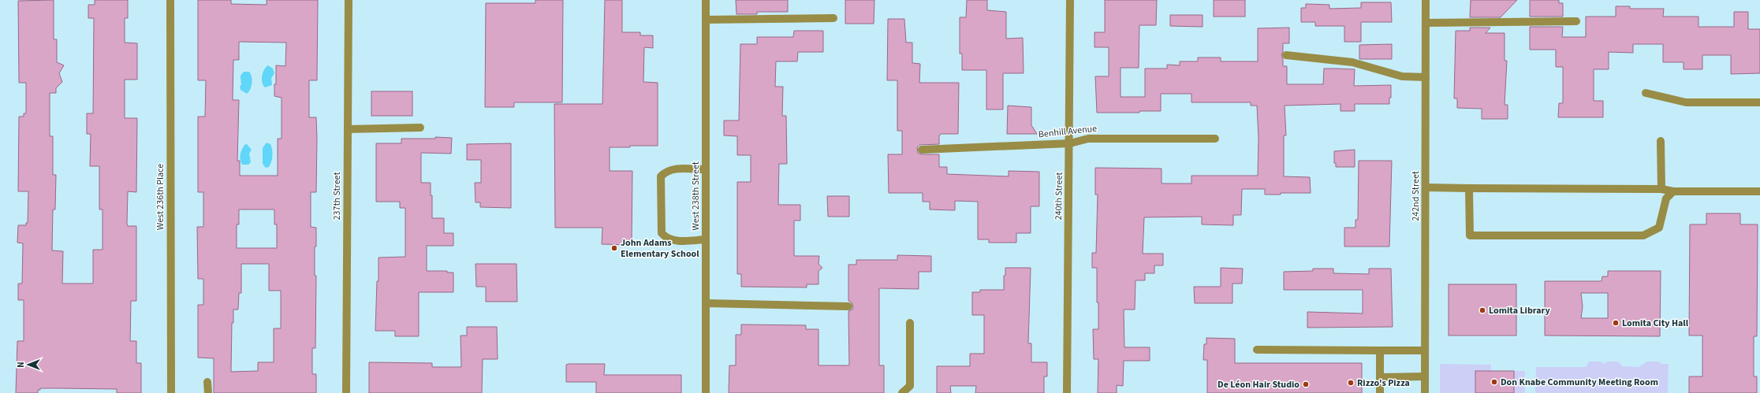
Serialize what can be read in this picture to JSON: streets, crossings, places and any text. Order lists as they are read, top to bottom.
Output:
{
  "streets": {
    "street": [
      "Benhill Avenue",
      "237th Street",
      "West 238th Street",
      "240th Street",
      "242nd Street",
      "West 236th Place"
    ]
  },
  "crossings": [
    ["Benhill Avenue", "240th Street"]
  ],
  "places": [
    "John Adams Elementary School",
    "Lomita Library",
    "Lomita City Hall",
    "Don Knabe Community Meeting Room",
    "Rizzo's Pizza",
    "De Léon Hair Studio"
  ],
  "north": "left"
}
